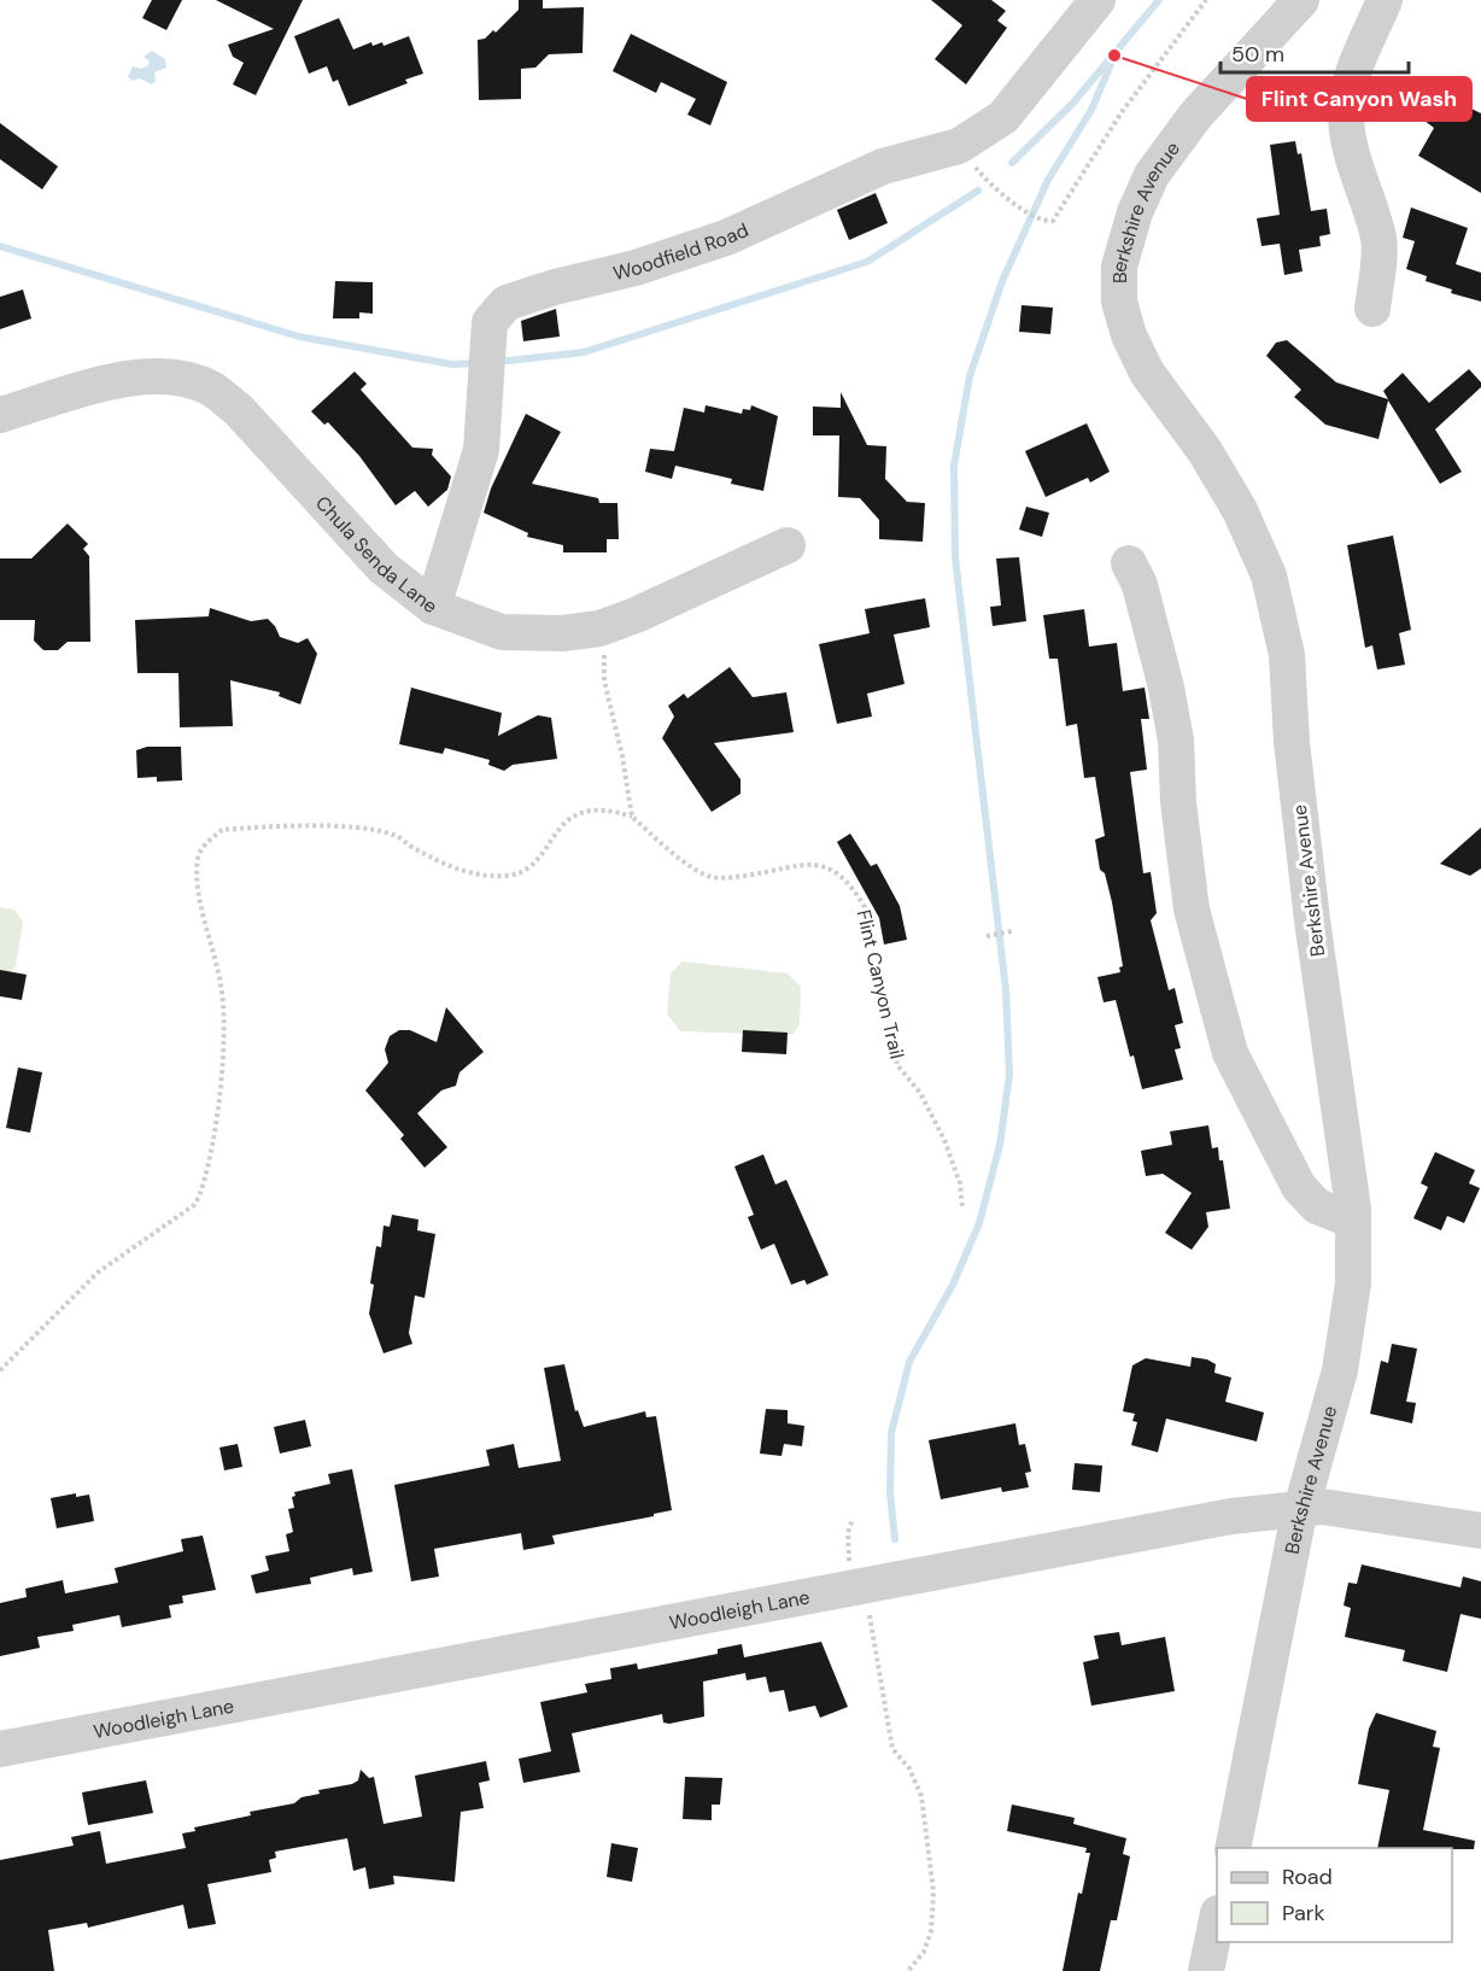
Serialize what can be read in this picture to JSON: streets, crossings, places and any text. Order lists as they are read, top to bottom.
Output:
{
  "streets": {
    "street": [
      "Berkshire Avenue",
      "Woodfield Road",
      "Chula Senda Lane",
      "Woodleigh Lane"
    ],
    "path": ["Flint Canyon Trail"]
  },
  "crossings": [
    ["Berkshire Avenue", "Woodleigh Lane"],
    ["Woodfield Road", "Chula Senda Lane"]
  ],
  "places": ["Flint Canyon Wash"],
  "legend": ["Road", "Park"],
  "scale_bar": "50 m"
}
